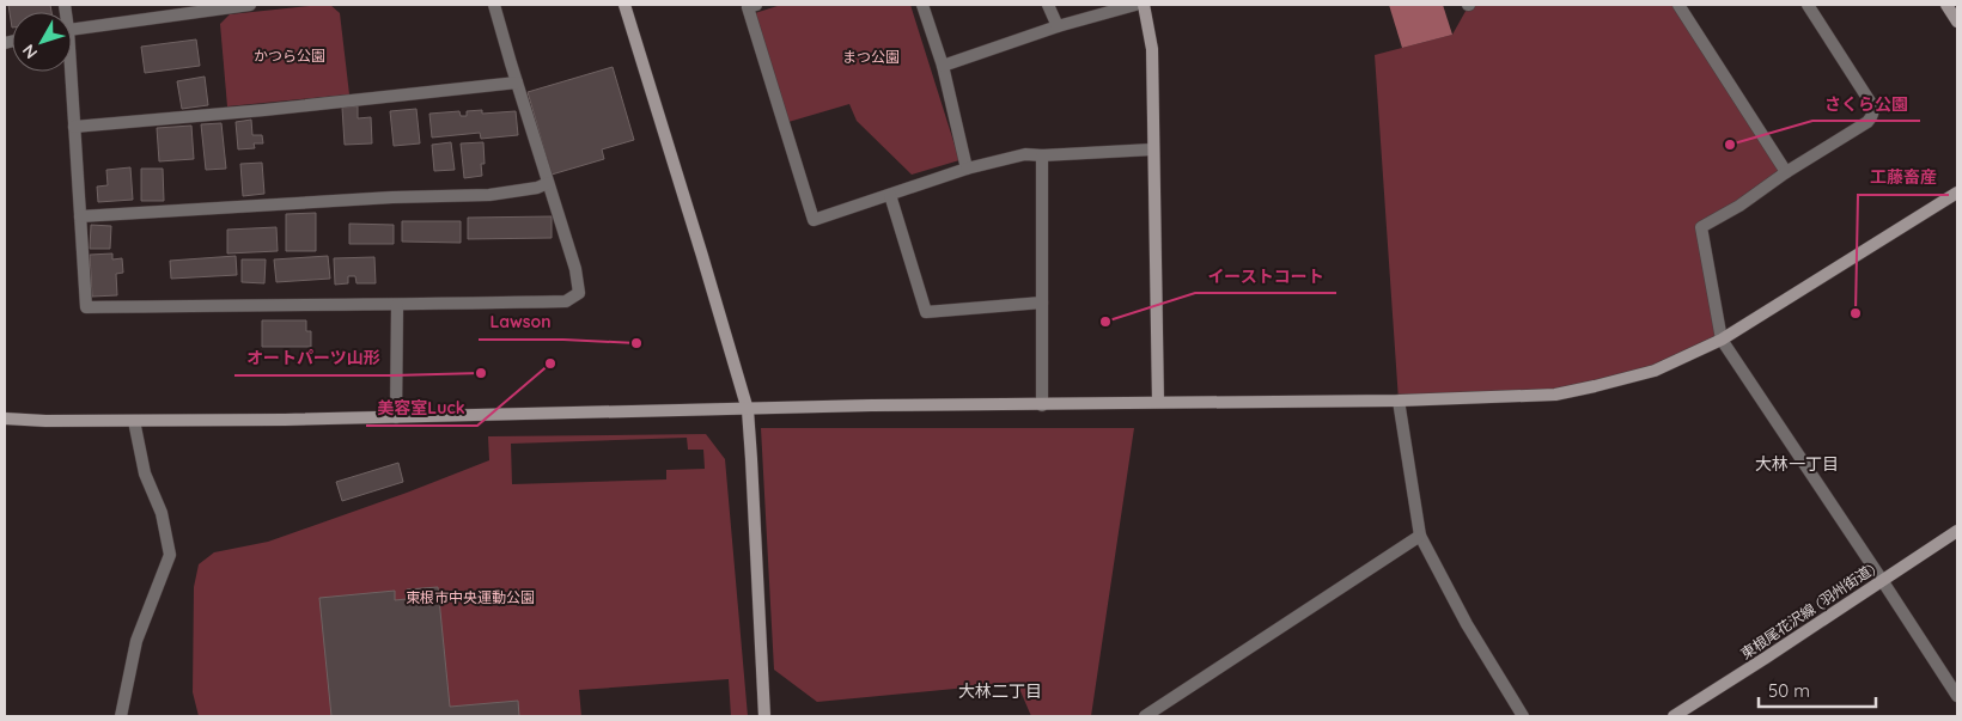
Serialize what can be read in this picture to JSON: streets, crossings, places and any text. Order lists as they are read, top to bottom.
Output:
{
  "streets": {
    "street": ["東根尾花沢線 (羽州街道)"]
  },
  "districts": ["大林一丁目", "大林二丁目"],
  "parks": ["かつら公園", "まつ公園", "東根市中央運動公園"],
  "places": [
    "さくら公園",
    "工藤畜産",
    "イーストコート",
    "Lawson",
    "美容室Luck",
    "オートパーツ山形"
  ],
  "scale_bar": "50 m",
  "north": "bottom left"
}
